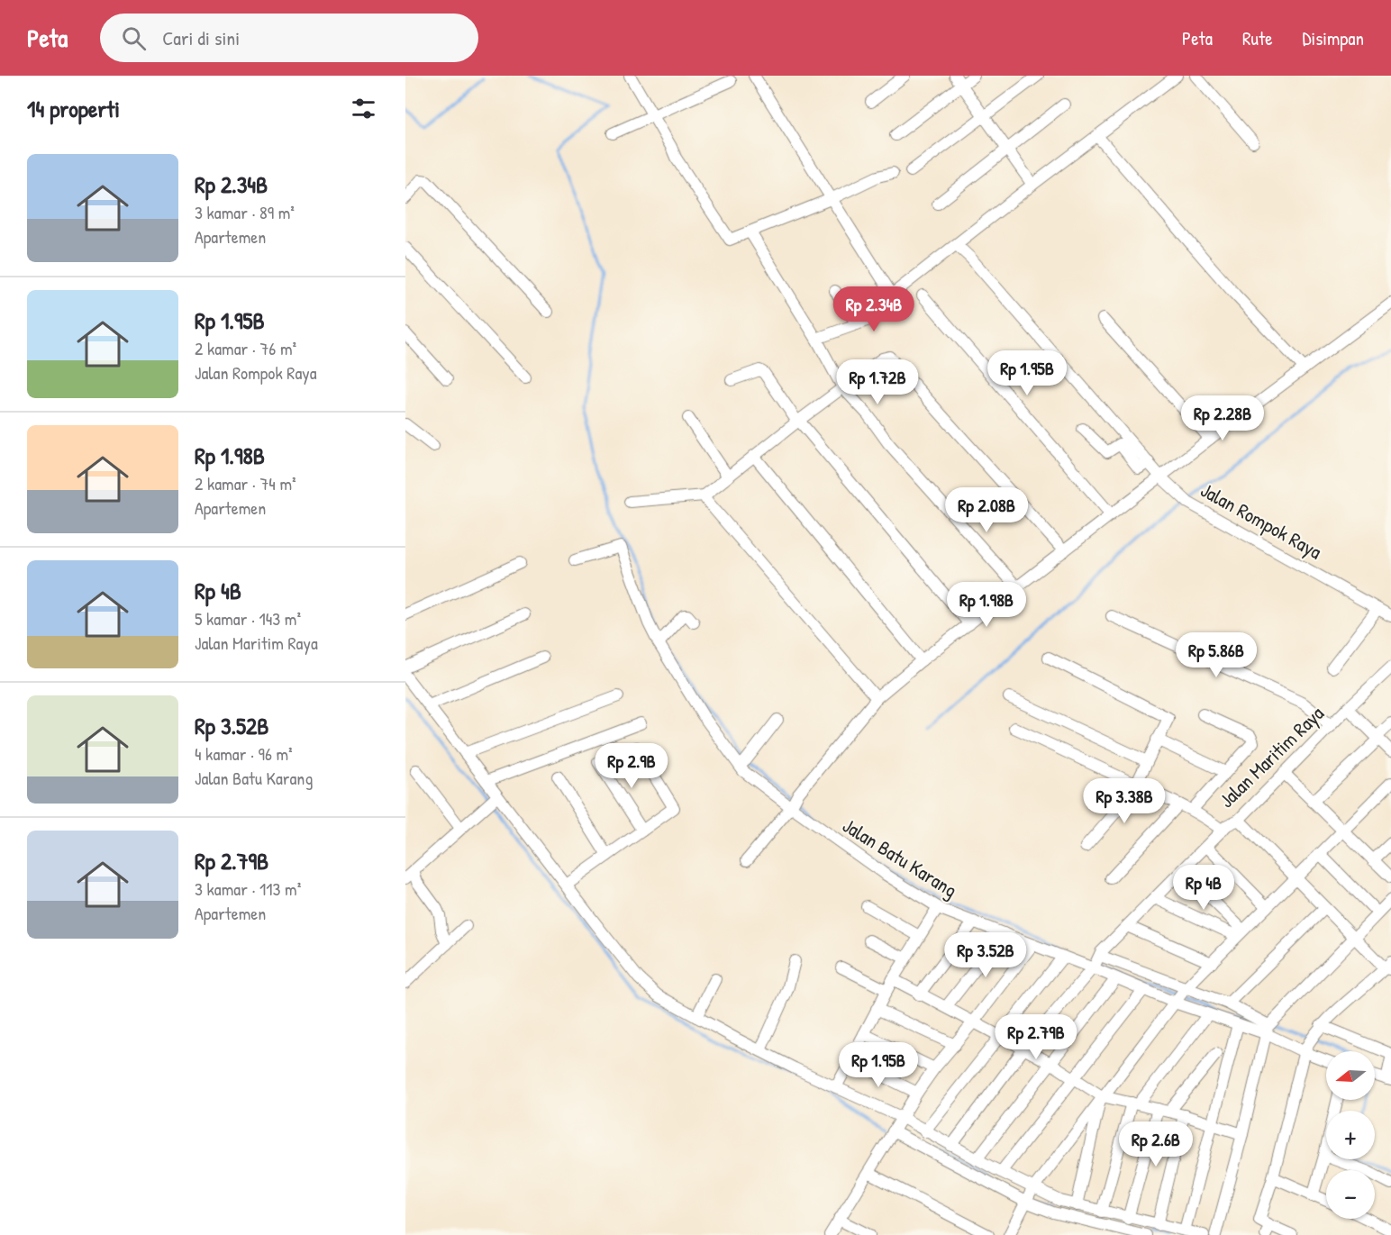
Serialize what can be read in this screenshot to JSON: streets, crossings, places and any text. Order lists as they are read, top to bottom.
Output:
{
  "streets": {
    "street": ["Jalan Rompok Raya", "Jalan Maritim Raya", "Jalan Batu Karang"]
  },
  "crossings": [
    ["Jalan Maritim Raya", "Jalan Batu Karang"]
  ],
  "north": "left",
  "page": {
    "header": "Peta",
    "search": "Cari di sini",
    "nav": ["Peta", "Rute", "Disimpan"],
    "heading": "14 properti",
    "list": [
      {
        "name": "Rp 2.34B",
        "note": "3 kamar · 89 m² · Apartemen"
      },
      {
        "name": "Rp 1.95B",
        "note": "2 kamar · 76 m² · Jalan Rompok Raya"
      },
      {
        "name": "Rp 1.98B",
        "note": "2 kamar · 74 m² · Apartemen"
      },
      {
        "name": "Rp 4B",
        "note": "5 kamar · 143 m² · Jalan Maritim Raya"
      },
      {
        "name": "Rp 3.52B",
        "note": "4 kamar · 96 m² · Jalan Batu Karang"
      },
      {
        "name": "Rp 2.79B",
        "note": "3 kamar · 113 m² · Apartemen"
      }
    ],
    "price": [
      "Rp 2.34B",
      "Rp 1.95B",
      "Rp 1.72B",
      "Rp 2.28B",
      "Rp 2.08B",
      "Rp 1.98B",
      "Rp 5.86B",
      "Rp 2.9B",
      "Rp 3.38B",
      "Rp 4B",
      "Rp 3.52B",
      "Rp 2.79B",
      "Rp 1.95B",
      "Rp 2.6B"
    ],
    "map_buttons": ["+", "−"]
  }
}
